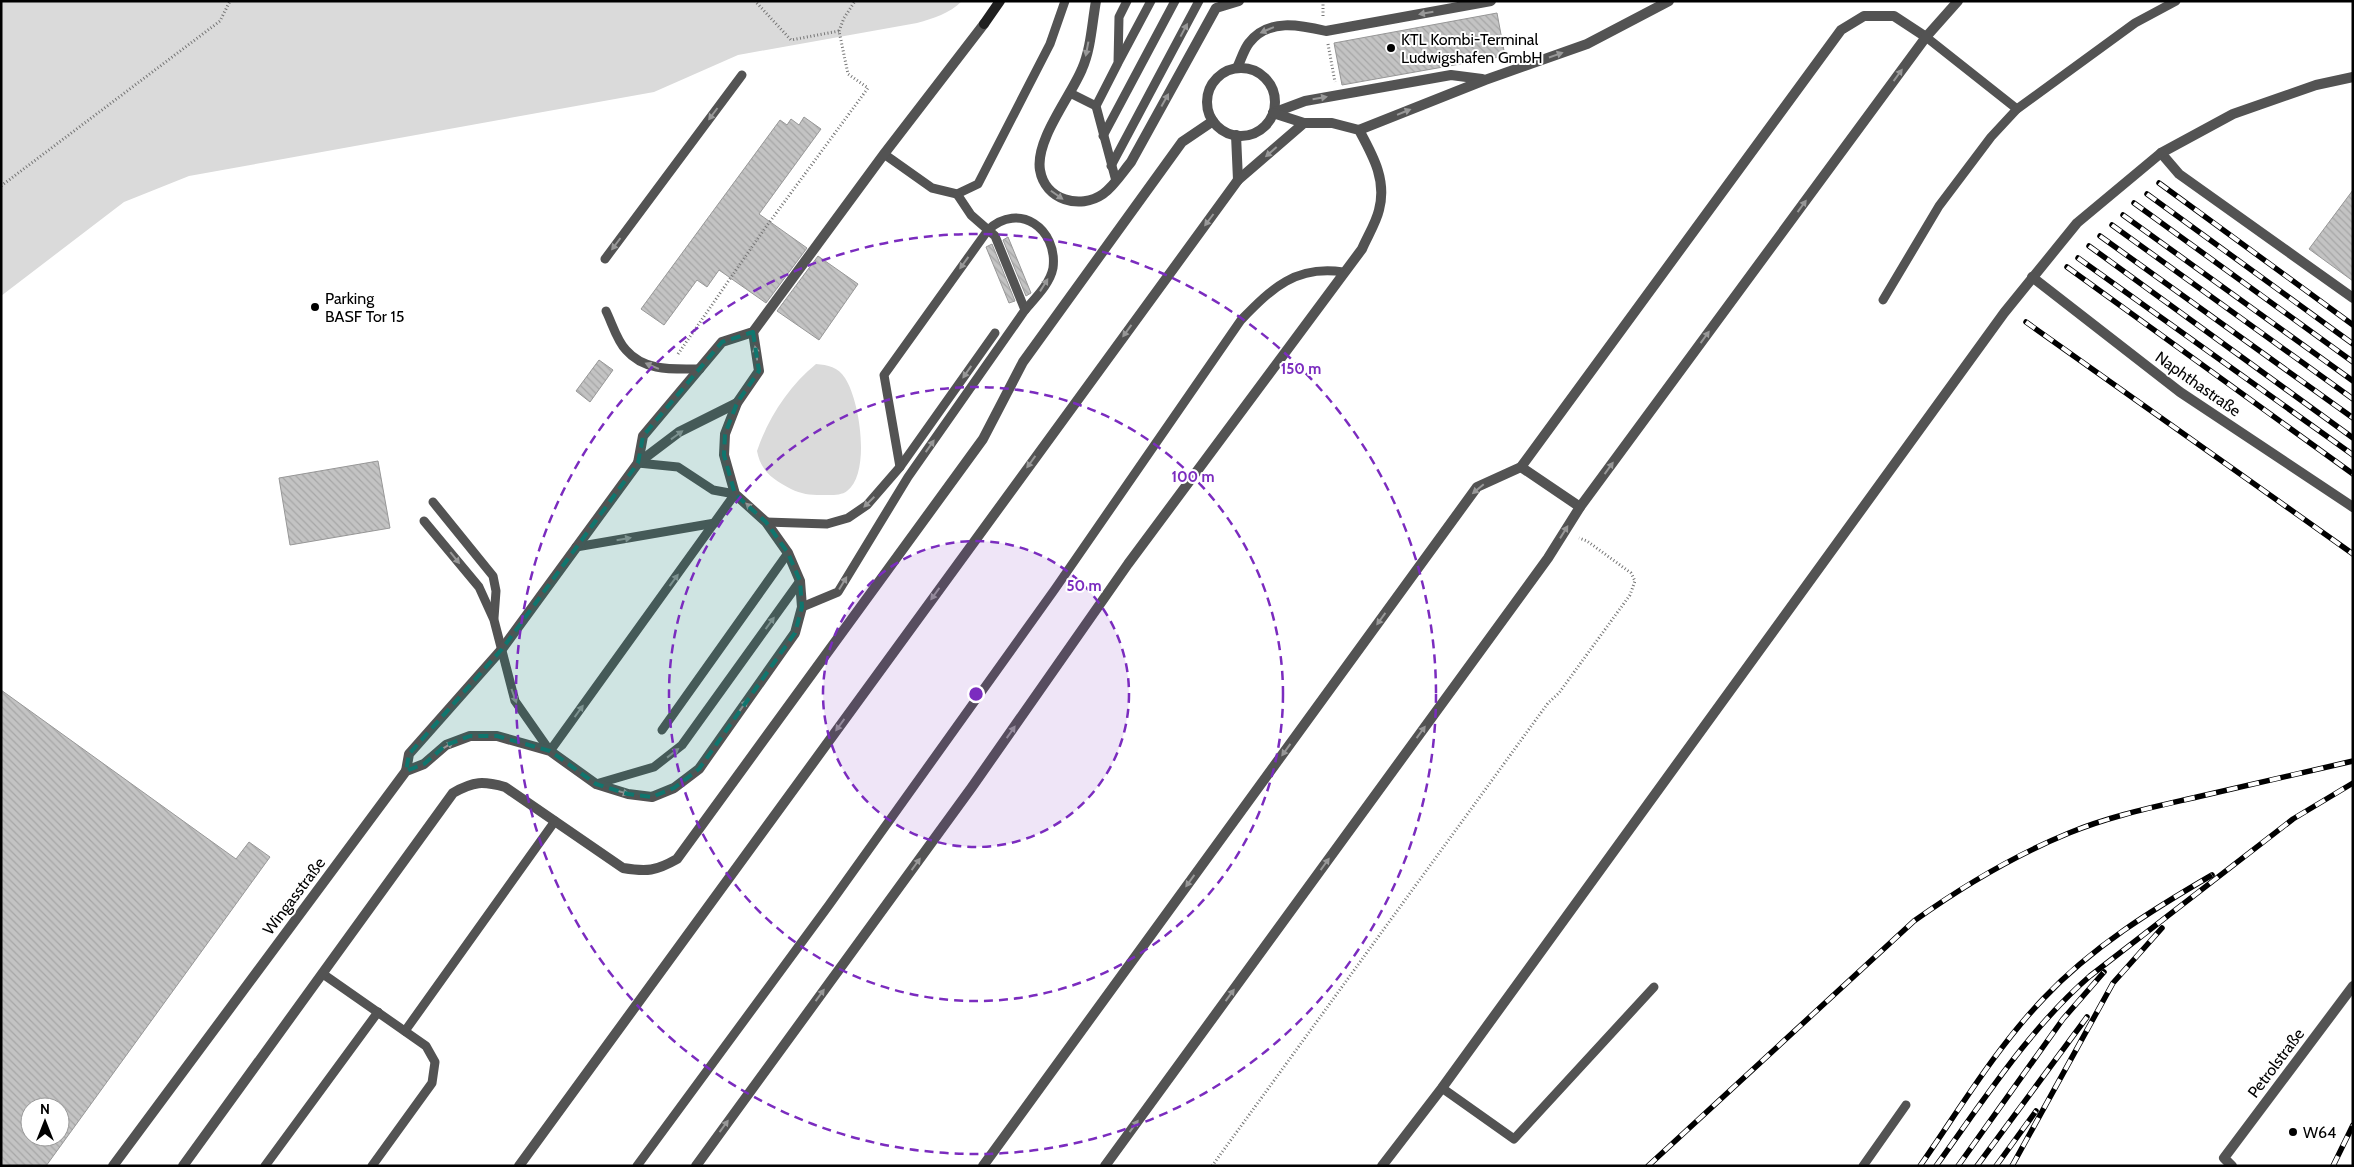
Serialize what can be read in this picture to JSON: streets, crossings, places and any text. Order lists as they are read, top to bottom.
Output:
{
  "streets": {
    "street": ["Naphthastraße", "Wingasstraße", "Petrolstraße"]
  },
  "places": ["KTL Kombi-Terminal Ludwigshafen GmbH", "Parking BASF Tor 15", "W64"],
  "north": "top",
  "rings": ["150 m", "100 m", "50 m"]
}
